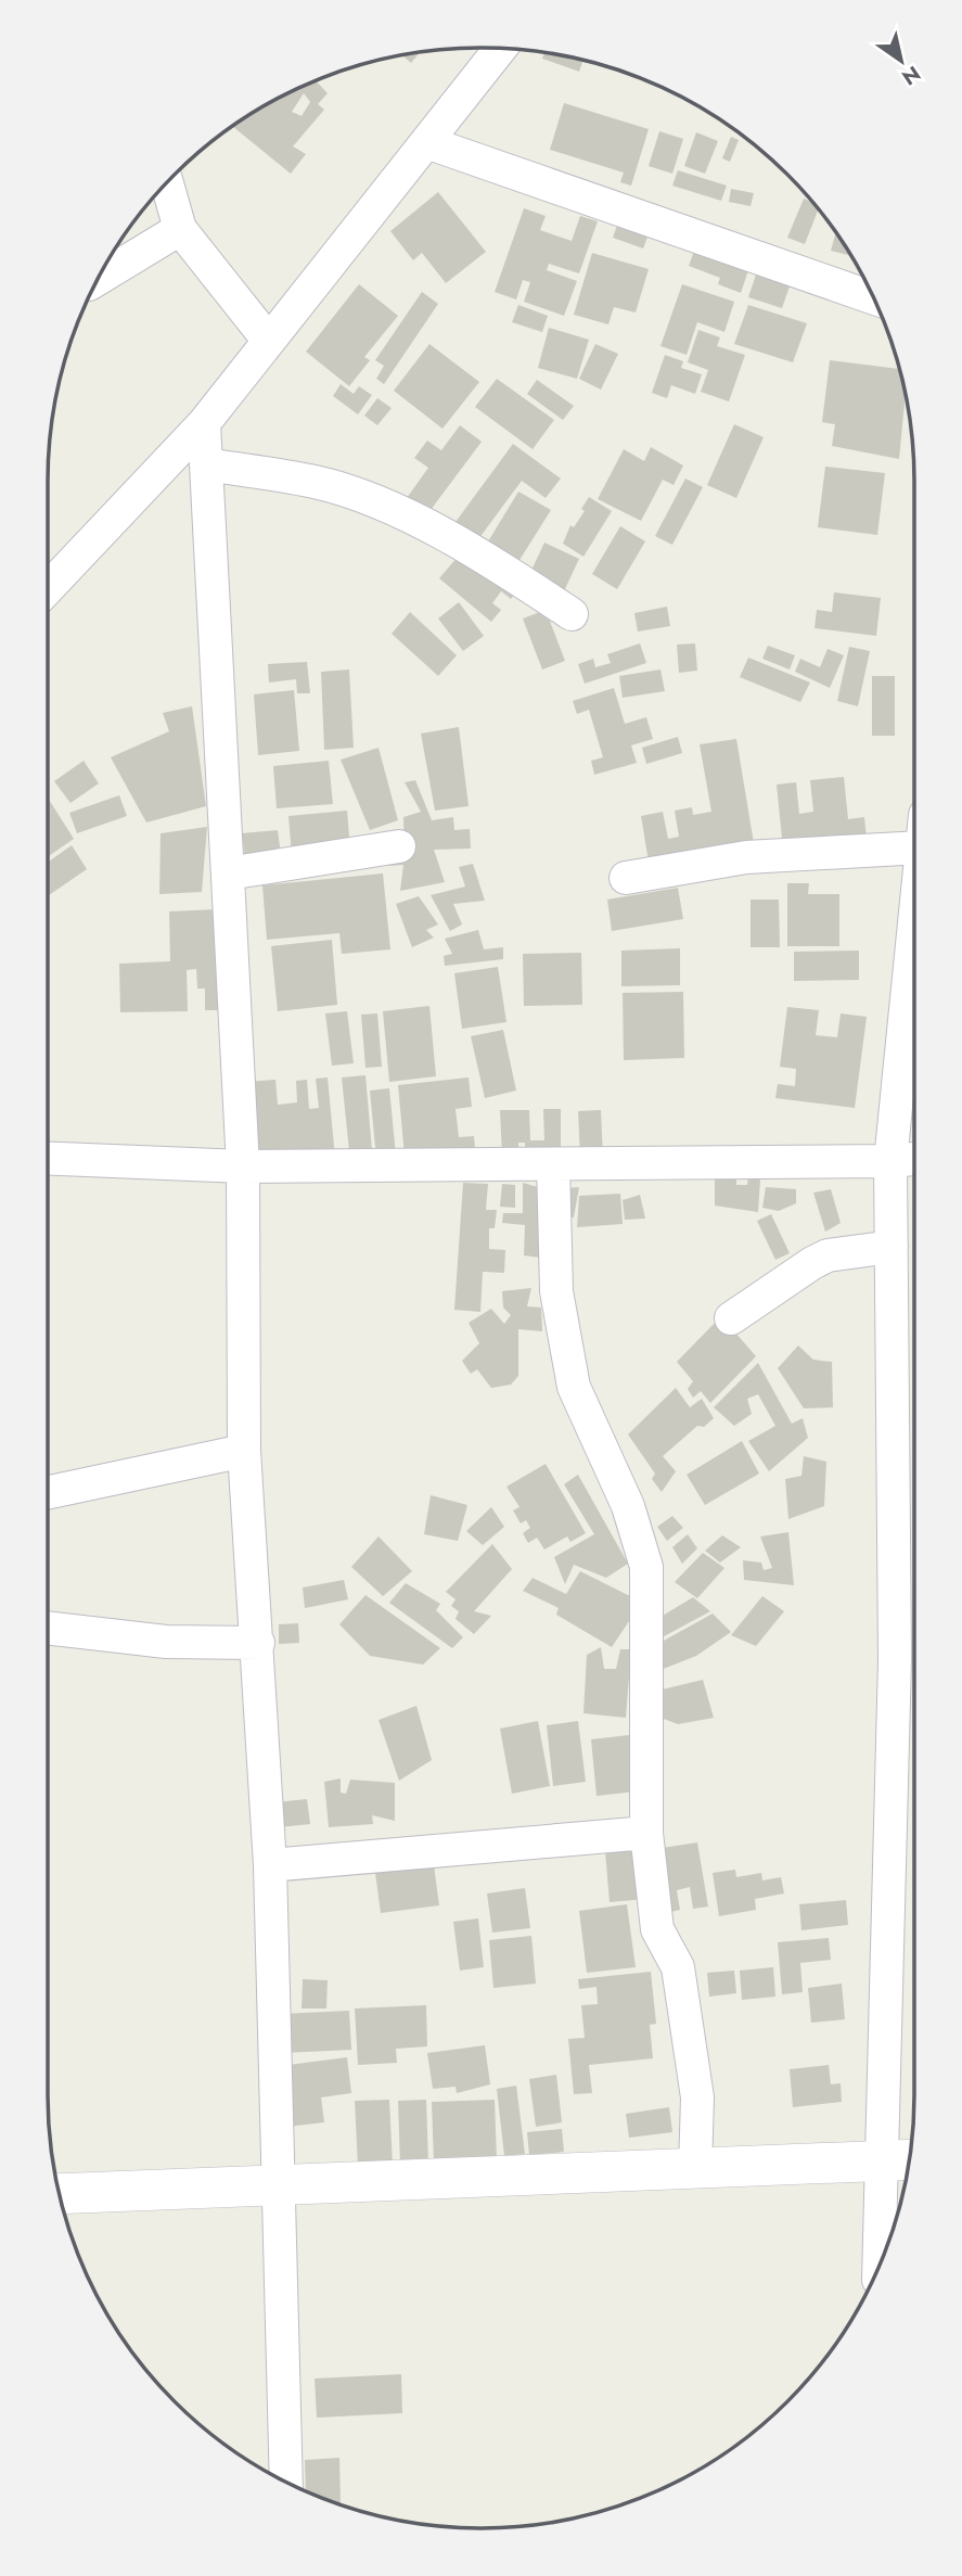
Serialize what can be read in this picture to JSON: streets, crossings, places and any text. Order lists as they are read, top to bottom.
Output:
{
  "north": "bottom right"
}
